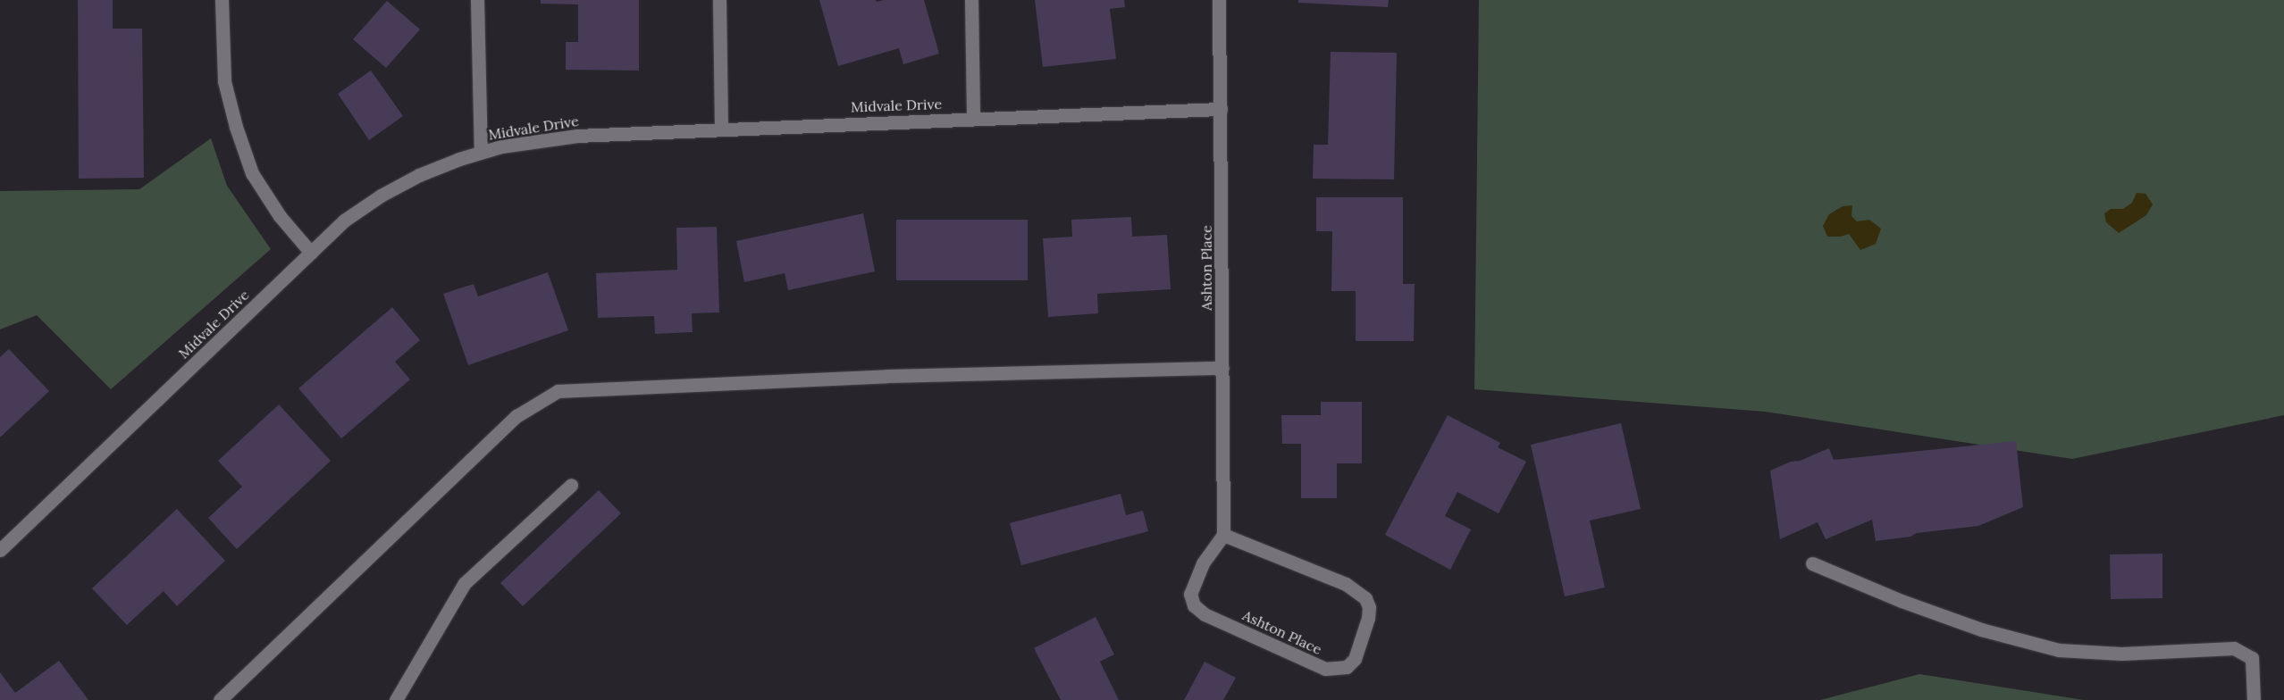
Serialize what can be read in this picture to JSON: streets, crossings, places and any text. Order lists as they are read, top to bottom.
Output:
{
  "streets": {
    "street": ["Midvale Drive", "Ashton Place"]
  },
  "crossings": [
    ["Midvale Drive", "Ashton Place"]
  ]
}
